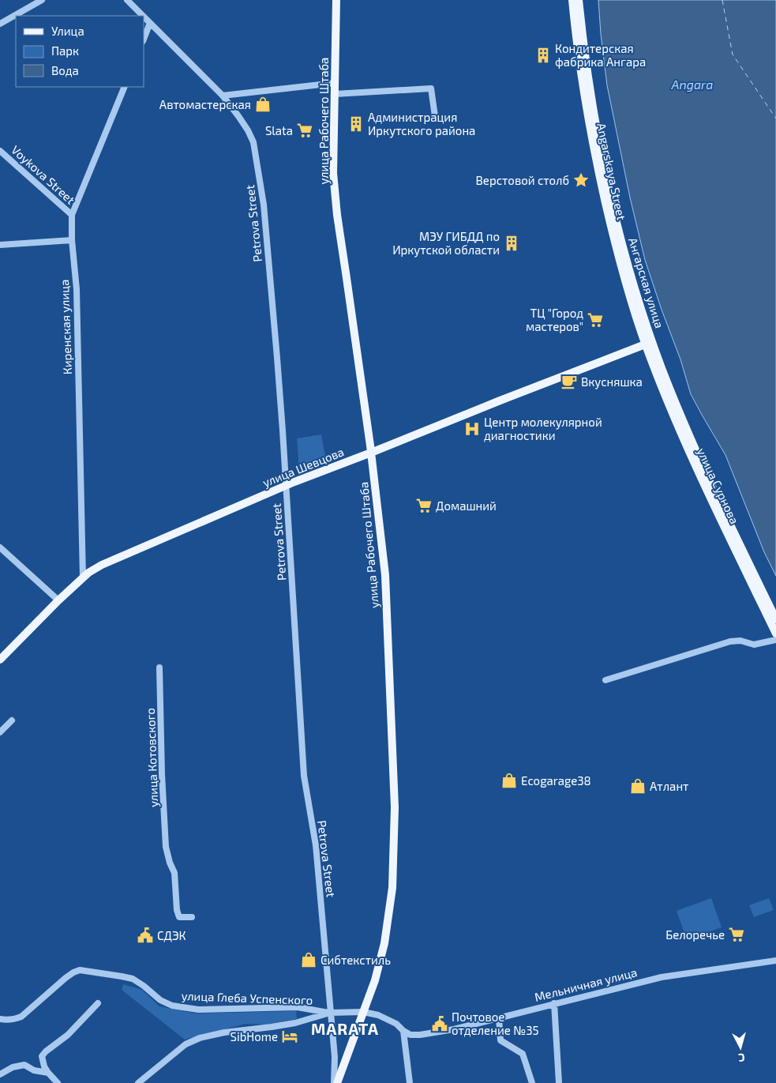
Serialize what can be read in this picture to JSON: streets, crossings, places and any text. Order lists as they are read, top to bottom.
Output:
{
  "streets": {
    "main road": [
      "улица Рабочего Штаба",
      "Angarskaya Street",
      "Ангарская улица",
      "улица Шевцова",
      "улица Сурнова"
    ],
    "street": [
      "Voykova Street",
      "Petrova Street",
      "Киренская улица",
      "улица Котовского",
      "Мельничная улица",
      "улица Глеба Успенского"
    ]
  },
  "crossings": [
    ["улица Рабочего Штаба", "улица Шевцова"],
    ["Angarskaya Street", "Ангарская улица"],
    ["Angarskaya Street", "улица Шевцова"],
    ["Angarskaya Street", "улица Сурнова"],
    ["Voykova Street", "Киренская улица"],
    ["Petrova Street", "улица Шевцова"],
    ["Petrova Street", "улица Глеба Успенского"],
    ["Ангарская улица", "улица Шевцова"],
    ["Ангарская улица", "улица Сурнова"],
    ["Киренская улица", "улица Шевцова"],
    ["улица Шевцова", "улица Сурнова"]
  ],
  "districts": ["MARATA"],
  "water": ["Angara"],
  "places": {
    "building": ["Кондитерская фабрика Ангара", "Администрация Иркутского района", "МЭУ ГИБДД по Иркутской области"],
    "shop": [
      "Автомастерская",
      "Ecogarage38",
      "Атлант",
      "Сибтекстиль"
    ],
    "supermarket": [
      "Slata",
      "ТЦ \"Город мастеров\"",
      "Домашний",
      "Белоречье"
    ],
    "place": ["Верстовой столб"],
    "cafe": ["Вкусняшка"],
    "hospital": ["Центр молекулярной диагностики"],
    "public building": ["СДЭК", "Почтовое отделение №35"],
    "hotel": ["SibHome"]
  },
  "legend": ["Улица", "Парк", "Вода"],
  "north": "bottom"
}
